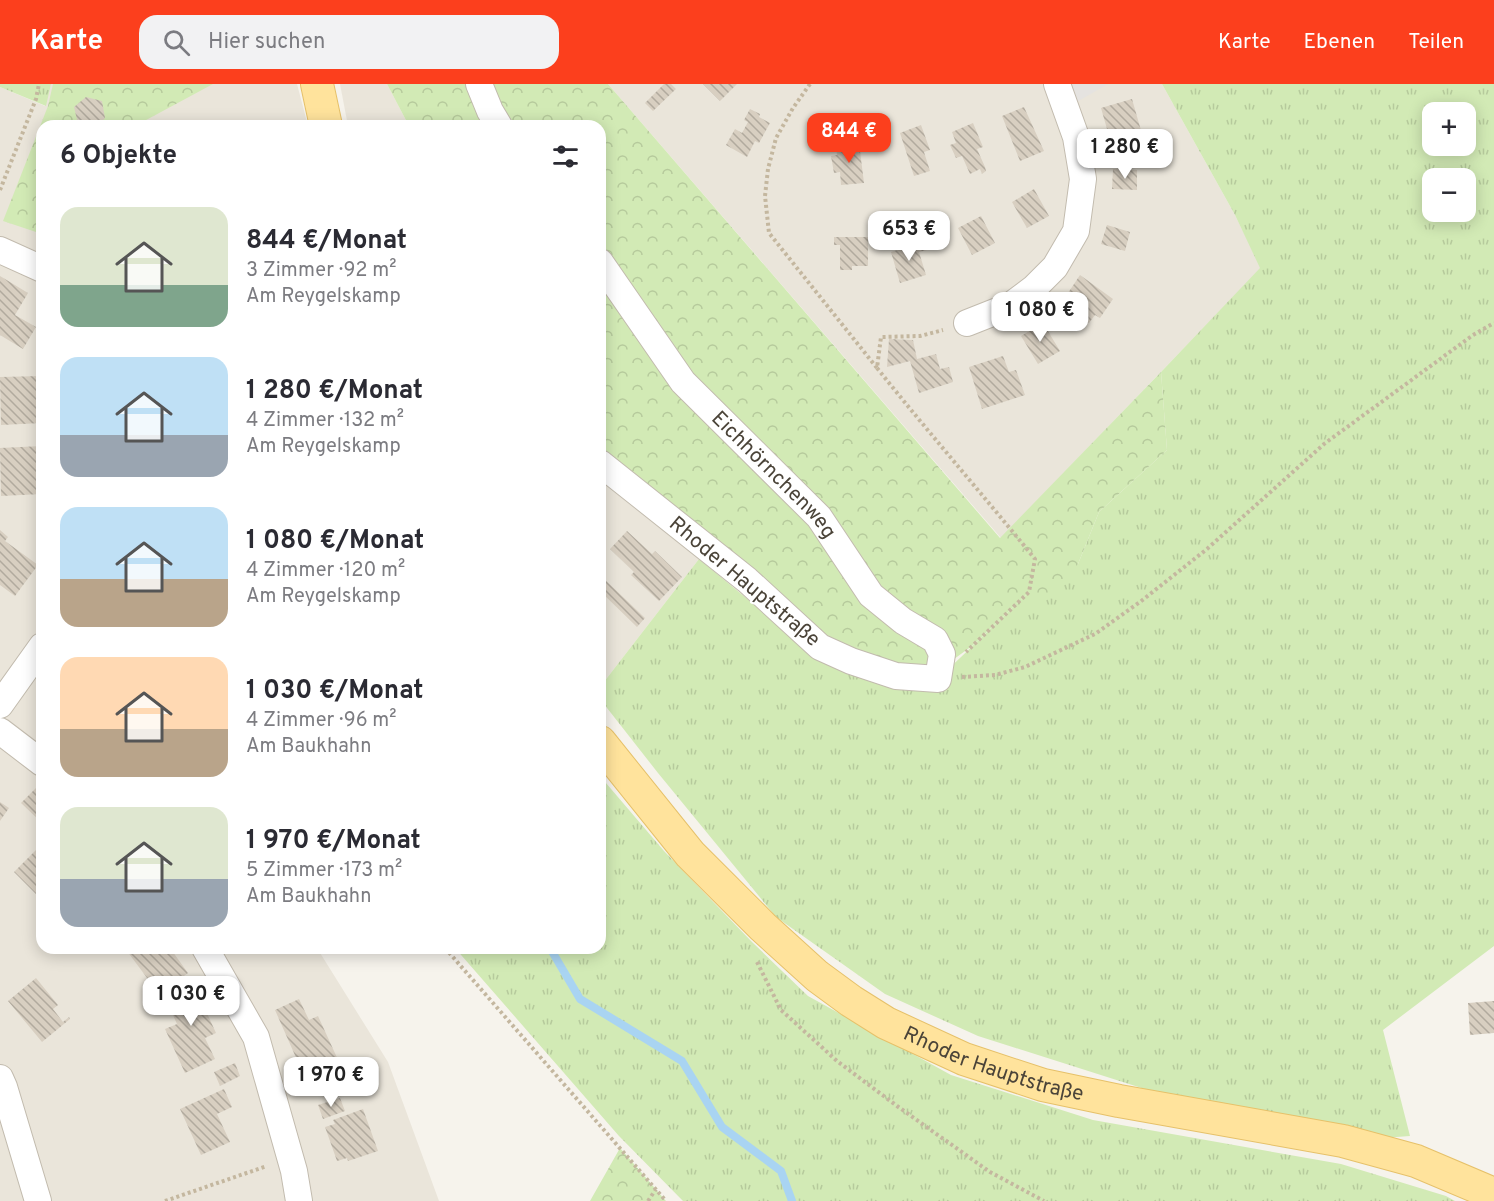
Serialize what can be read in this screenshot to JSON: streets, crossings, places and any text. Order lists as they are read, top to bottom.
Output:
{
  "streets": {
    "main road": ["Rhoder Hauptstraße"],
    "street": ["Eichhörnchenweg"]
  },
  "crossings": [
    ["Eichhörnchenweg", "Rhoder Hauptstraße"]
  ],
  "page": {
    "header": "Karte",
    "search": "Hier suchen",
    "nav": ["Karte", "Ebenen", "Teilen"],
    "map_buttons": ["+", "−"],
    "price": [
      "844 €",
      "1 280 €",
      "653 €",
      "1 080 €",
      "1 030 €",
      "1 970 €"
    ],
    "heading": "6 Objekte",
    "list": [
      {
        "name": "844 €/Monat",
        "note": "3 Zimmer · 92 m² · Am Reygelskamp"
      },
      {
        "name": "1 280 €/Monat",
        "note": "4 Zimmer · 132 m² · Am Reygelskamp"
      },
      {
        "name": "1 080 €/Monat",
        "note": "4 Zimmer · 120 m² · Am Reygelskamp"
      },
      {
        "name": "1 030 €/Monat",
        "note": "4 Zimmer · 96 m² · Am Baukhahn"
      },
      {
        "name": "1 970 €/Monat",
        "note": "5 Zimmer · 173 m² · Am Baukhahn"
      }
    ]
  }
}
